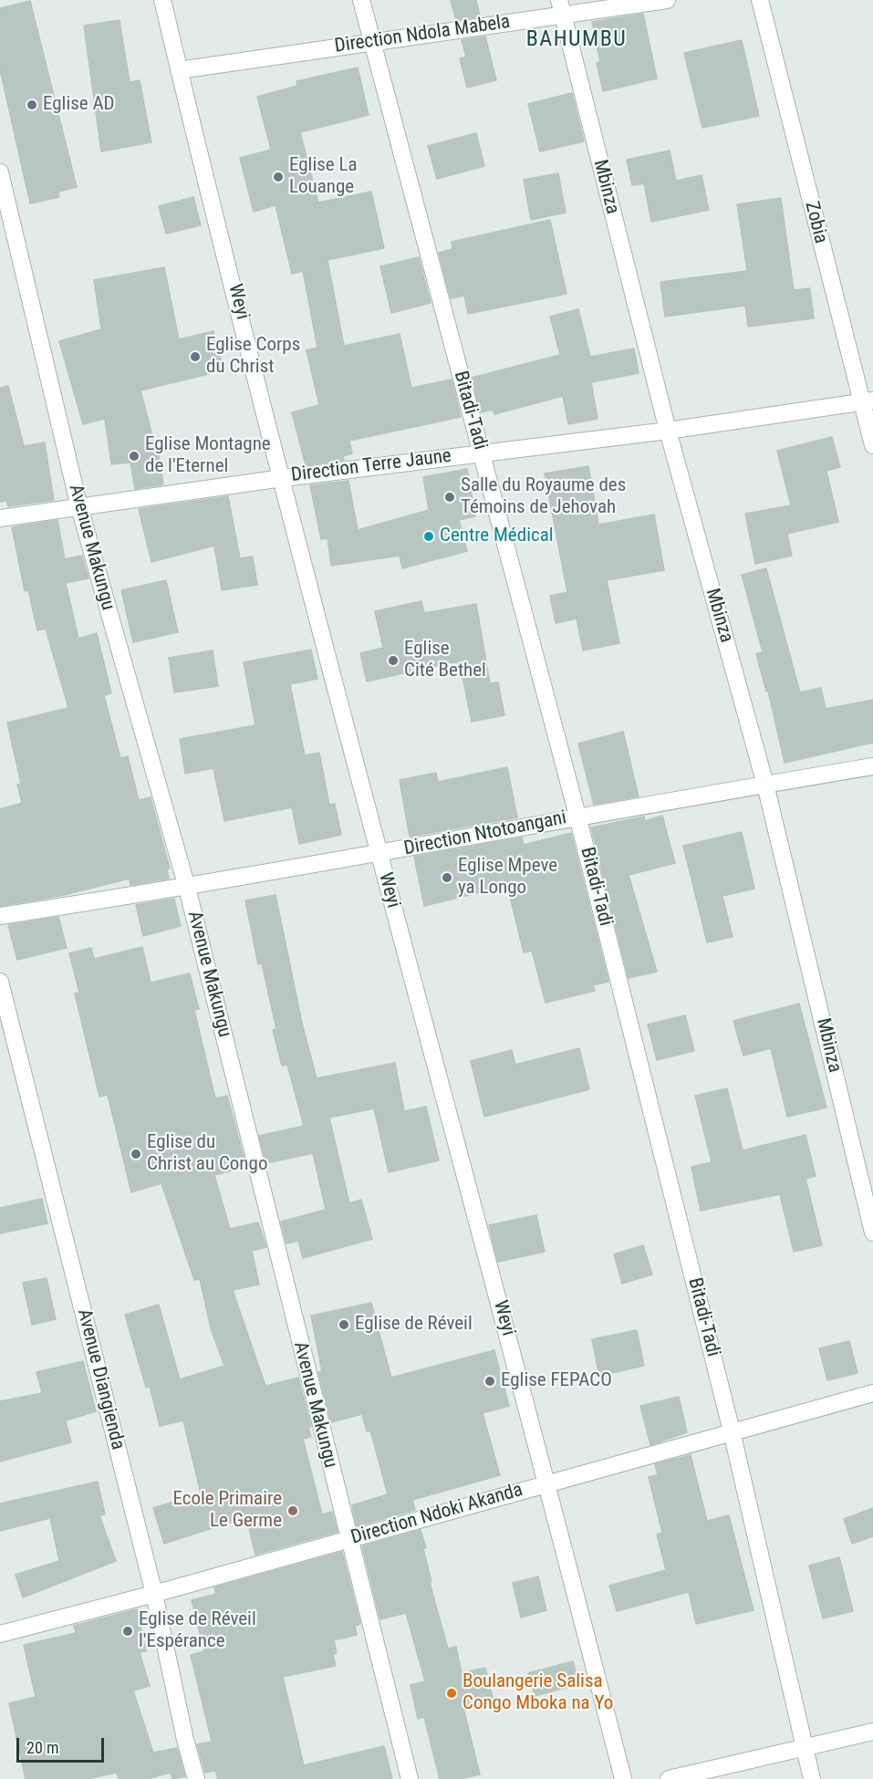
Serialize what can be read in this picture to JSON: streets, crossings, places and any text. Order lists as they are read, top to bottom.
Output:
{
  "streets": {
    "street": [
      "Direction Ndola Mabela",
      "Mbinza",
      "Zobia",
      "Weyi",
      "Bitadi-Tadi",
      "Direction Terre Jaune",
      "Avenue Makungu",
      "Direction Ntotoangani",
      "Avenue Diangienda",
      "Direction Ndoki Akanda"
    ]
  },
  "crossings": [
    ["Direction Ndola Mabela", "Mbinza"],
    ["Direction Ndola Mabela", "Weyi"],
    ["Direction Ndola Mabela", "Bitadi-Tadi"],
    ["Mbinza", "Direction Terre Jaune"],
    ["Mbinza", "Direction Ntotoangani"],
    ["Zobia", "Direction Terre Jaune"],
    ["Weyi", "Direction Terre Jaune"],
    ["Weyi", "Direction Ntotoangani"],
    ["Weyi", "Direction Ndoki Akanda"],
    ["Bitadi-Tadi", "Direction Terre Jaune"],
    ["Bitadi-Tadi", "Direction Ntotoangani"],
    ["Bitadi-Tadi", "Direction Ndoki Akanda"],
    ["Direction Terre Jaune", "Avenue Makungu"],
    ["Avenue Makungu", "Direction Ntotoangani"],
    ["Avenue Makungu", "Direction Ndoki Akanda"],
    ["Avenue Diangienda", "Direction Ndoki Akanda"]
  ],
  "districts": ["BAHUMBU"],
  "places": [
    "Eglise AD",
    "Eglise La Louange",
    "Eglise Corps du Christ",
    "Eglise Montagne de l'Eternel",
    "Salle du Royaume des Témoins de Jehovah",
    "Centre Médical",
    "Eglise Cité Bethel",
    "Eglise Mpeve ya Longo",
    "Eglise du Christ au Congo",
    "Eglise de Réveil",
    "Eglise FEPACO",
    "Ecole Primaire Le Germe",
    "Eglise de Réveil l'Espérance",
    "Boulangerie Salisa Congo Mboka na Yo"
  ],
  "scale_bar": "20 m"
}
